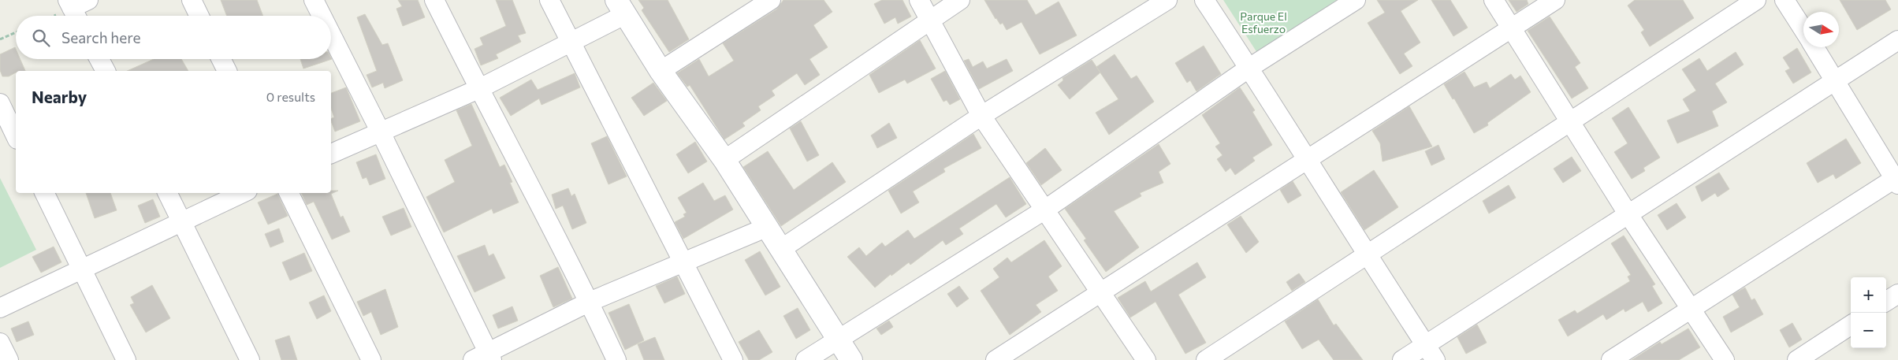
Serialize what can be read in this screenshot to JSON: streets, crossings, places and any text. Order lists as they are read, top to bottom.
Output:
{
  "parks": ["Parque El Esfuerzo"],
  "north": "right",
  "page": {
    "search": "Search here",
    "heading": ["Nearby", "0 results"],
    "map_buttons": ["+", "−"]
  }
}
